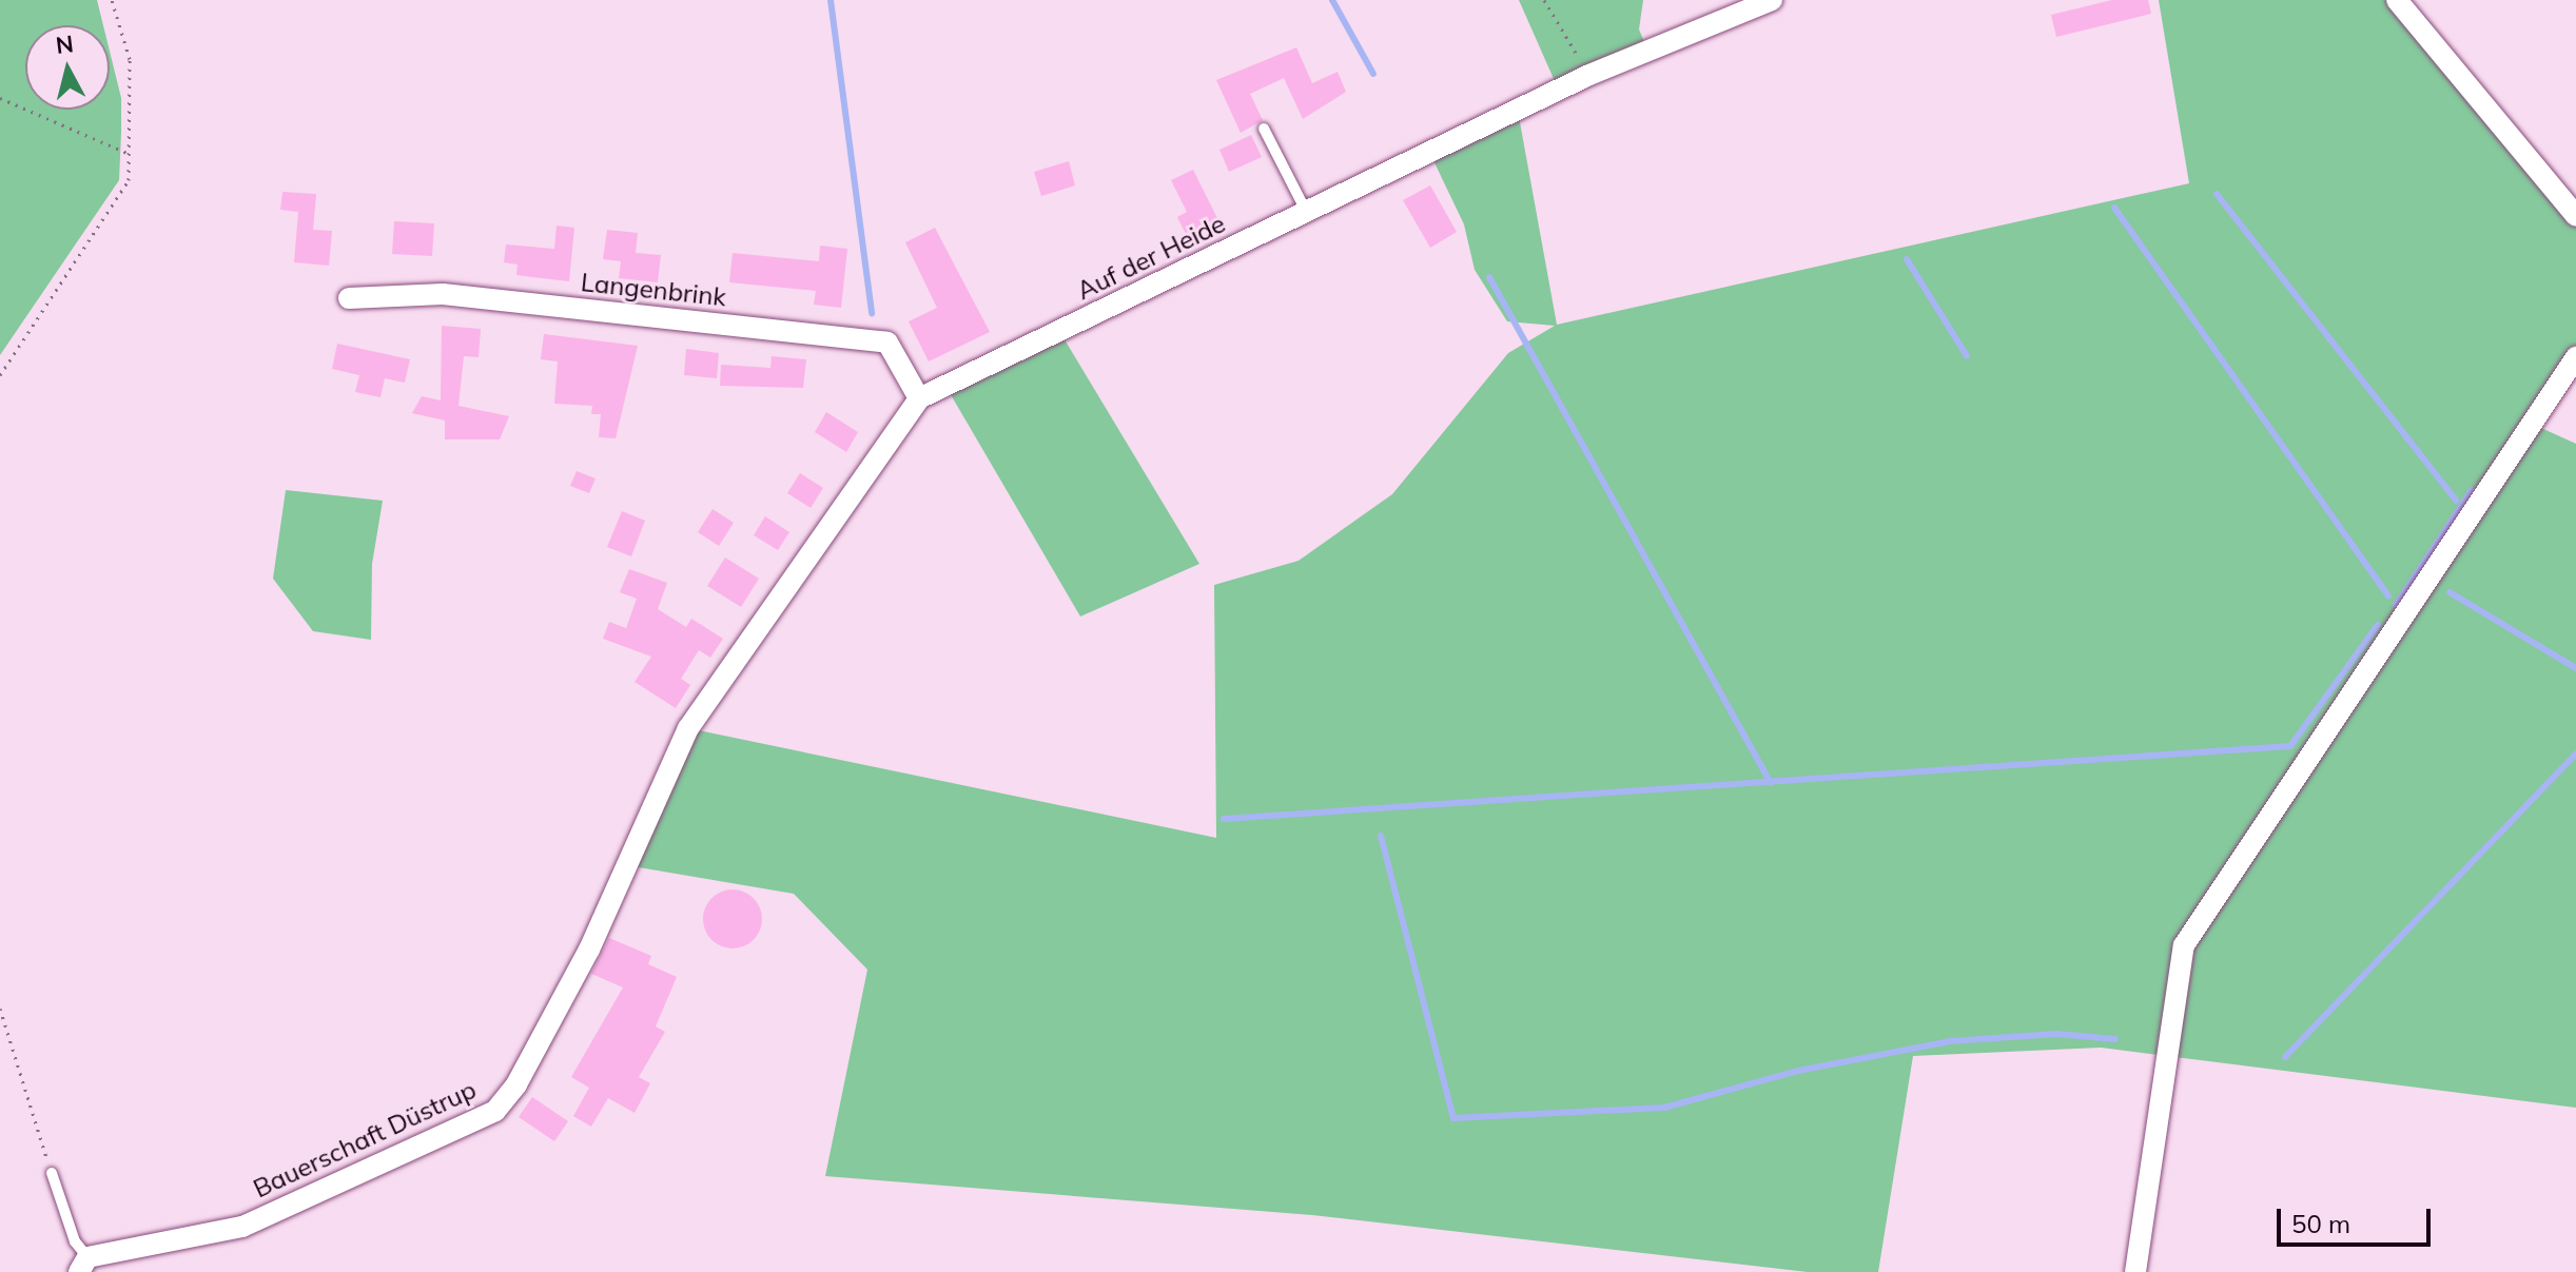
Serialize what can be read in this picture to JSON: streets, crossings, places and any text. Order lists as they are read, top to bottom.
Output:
{
  "streets": {
    "street": ["Auf der Heide", "Langenbrink", "Bauerschaft Düstrup"]
  },
  "crossings": [
    ["Auf der Heide", "Langenbrink"],
    ["Auf der Heide", "Bauerschaft Düstrup"]
  ],
  "scale_bar": "50 m",
  "north": "top"
}
